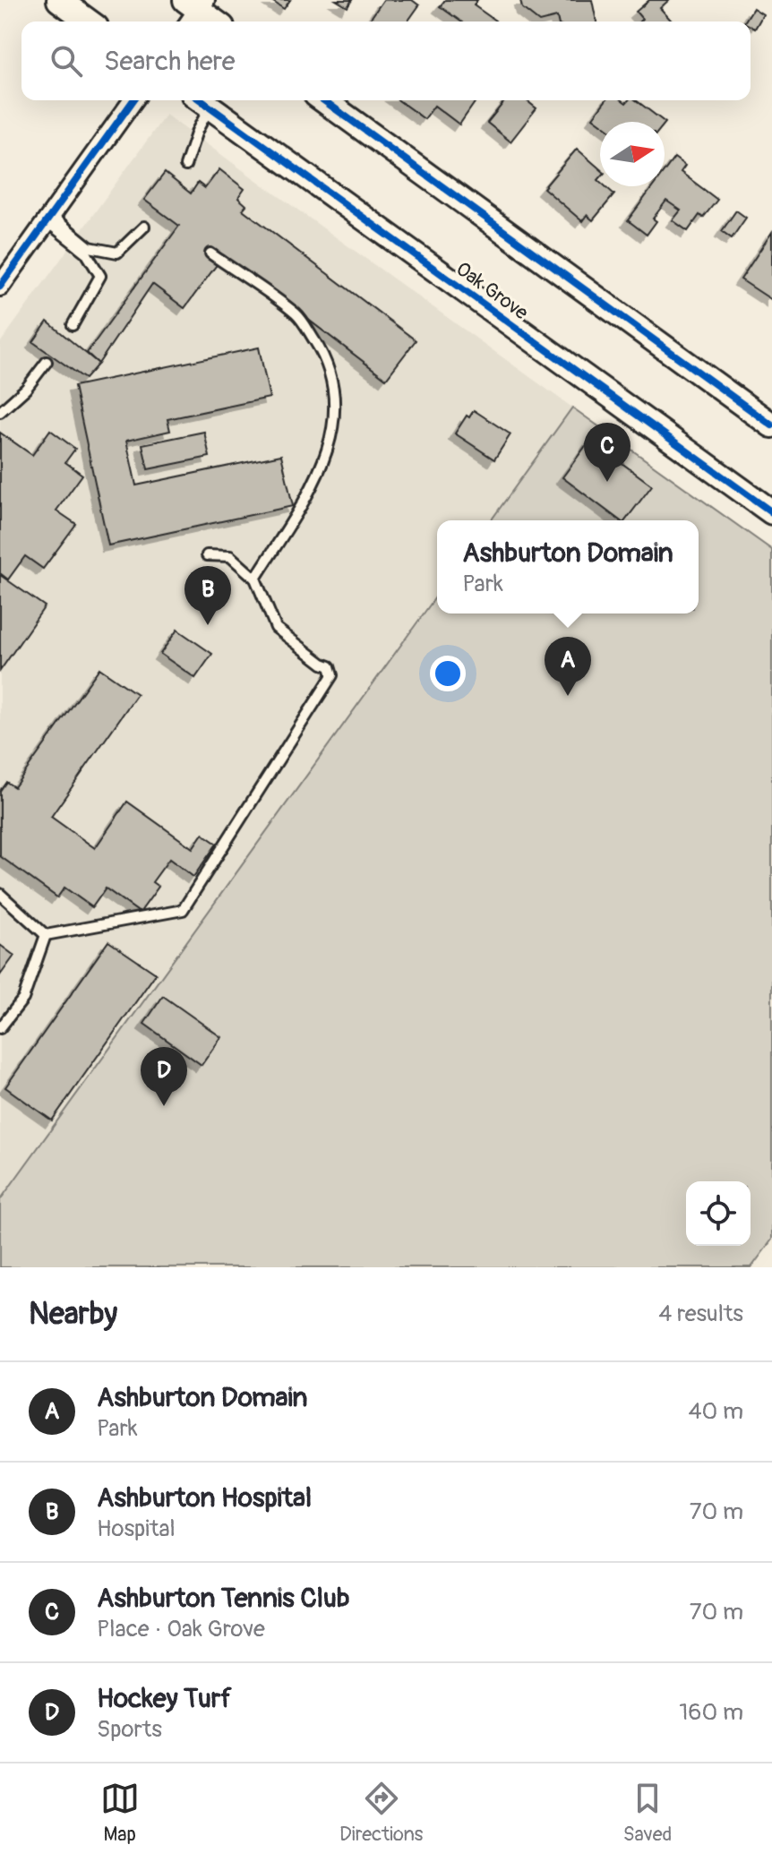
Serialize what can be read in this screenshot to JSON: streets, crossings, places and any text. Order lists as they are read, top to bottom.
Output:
{
  "streets": {
    "street": ["Oak Grove"]
  },
  "north": "right",
  "page": {
    "search": "Search here",
    "pins": [
      "C",
      "B",
      "A",
      "D"
    ],
    "popup": ["Ashburton Domain", "Park"],
    "heading": ["Nearby", "4 results"],
    "list": [
      {
        "mark": "A",
        "name": "Ashburton Domain",
        "note": "Park",
        "value": "40 m"
      },
      {
        "mark": "B",
        "name": "Ashburton Hospital",
        "note": "Hospital",
        "value": "70 m"
      },
      {
        "mark": "C",
        "name": "Ashburton Tennis Club",
        "note": "Place · Oak Grove",
        "value": "70 m"
      },
      {
        "mark": "D",
        "name": "Hockey Turf",
        "note": "Sports",
        "value": "160 m"
      }
    ],
    "nav": ["Map", "Directions", "Saved"]
  }
}
